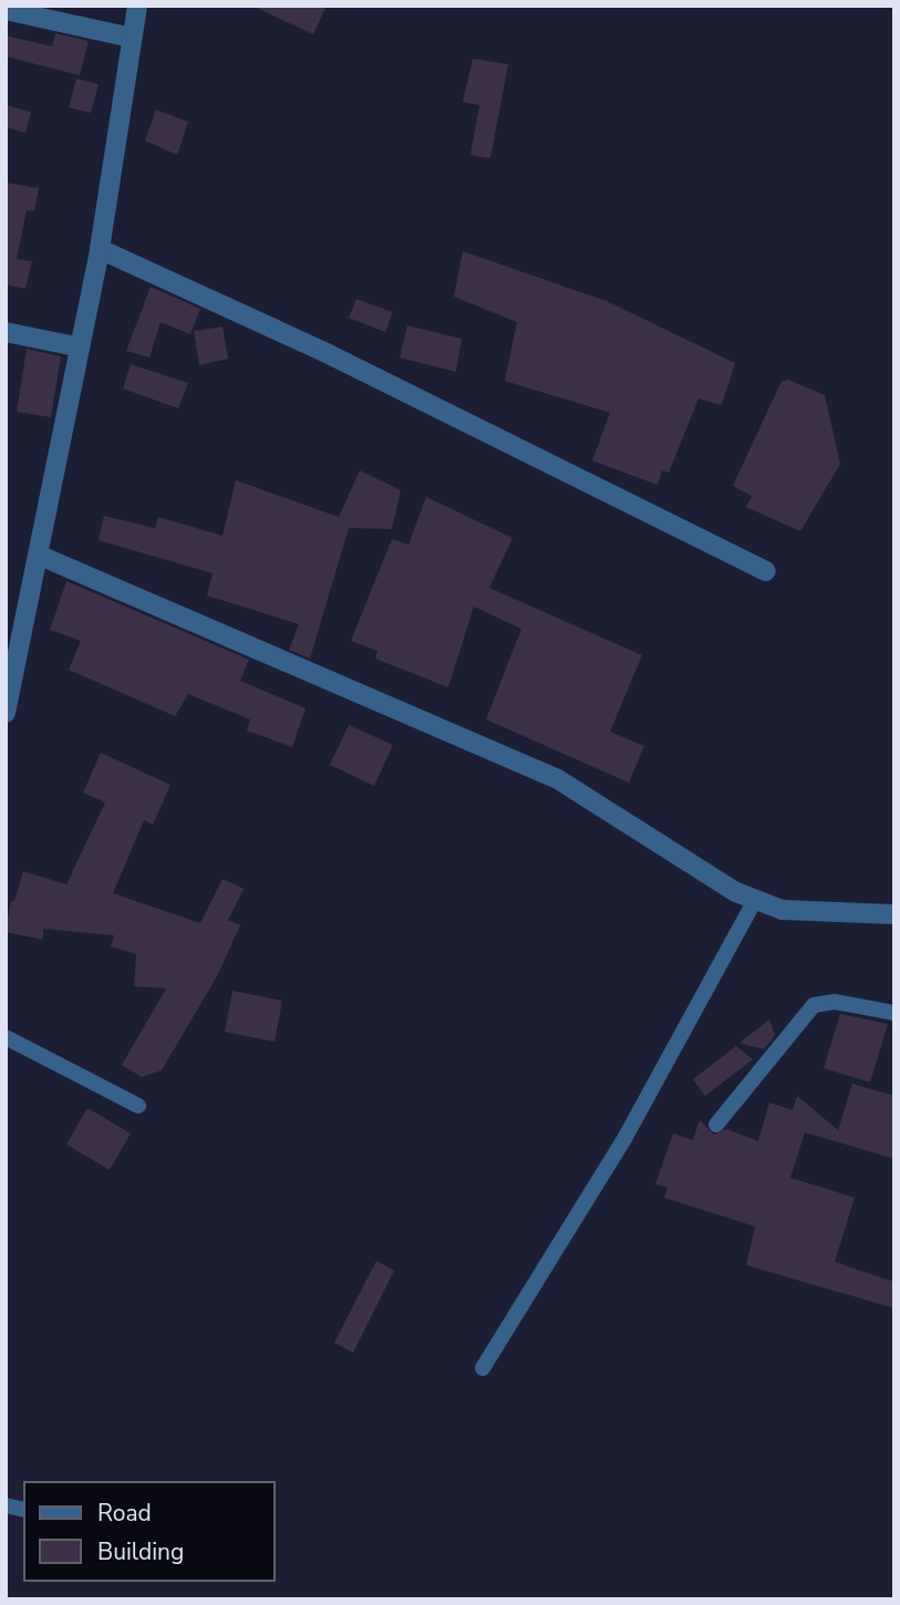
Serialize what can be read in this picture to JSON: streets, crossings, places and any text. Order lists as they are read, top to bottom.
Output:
{
  "legend": ["Road", "Building"]
}
